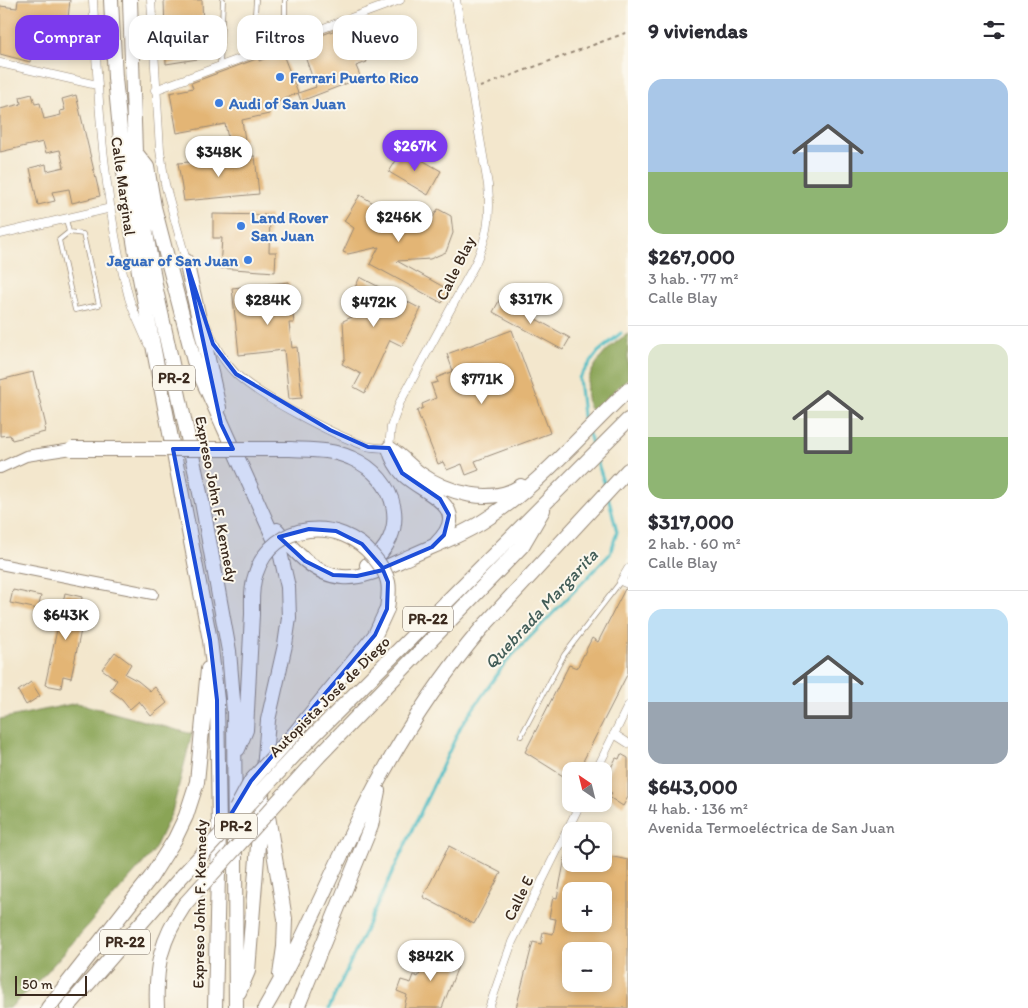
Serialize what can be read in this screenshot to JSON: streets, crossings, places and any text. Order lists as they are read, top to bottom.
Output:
{
  "streets": {
    "highway": [
      "PR-2",
      "Expreso John F. Kennedy",
      "PR-22",
      "Autopista José de Diego"
    ],
    "street": ["Calle Marginal", "Calle Blay", "Calle E"]
  },
  "crossings": [
    ["Calle Marginal", "Expreso John F. Kennedy"]
  ],
  "water": ["Quebrada Margarita"],
  "places": [
    "Ferrari Puerto Rico",
    "Audi of San Juan",
    "Land Rover San Juan",
    "Jaguar of San Juan"
  ],
  "scale_bar": "50 m",
  "north": "top left",
  "page": {
    "heading": "9 viviendas",
    "chip": [
      "Comprar",
      "Alquilar",
      "Filtros",
      "Nuevo"
    ],
    "list": [
      {
        "name": "$267,000",
        "note": "3 hab. · 77 m² · Calle Blay"
      },
      {
        "name": "$317,000",
        "note": "2 hab. · 60 m² · Calle Blay"
      },
      {
        "name": "$643,000",
        "note": "4 hab. · 136 m² · Avenida Termoeléctrica de San Juan"
      }
    ],
    "price": [
      "$267K",
      "$348K",
      "$246K",
      "$317K",
      "$284K",
      "$472K",
      "$771K",
      "$643K",
      "$842K"
    ],
    "map_buttons": ["+", "−"],
    "scale": "50 m"
  }
}
